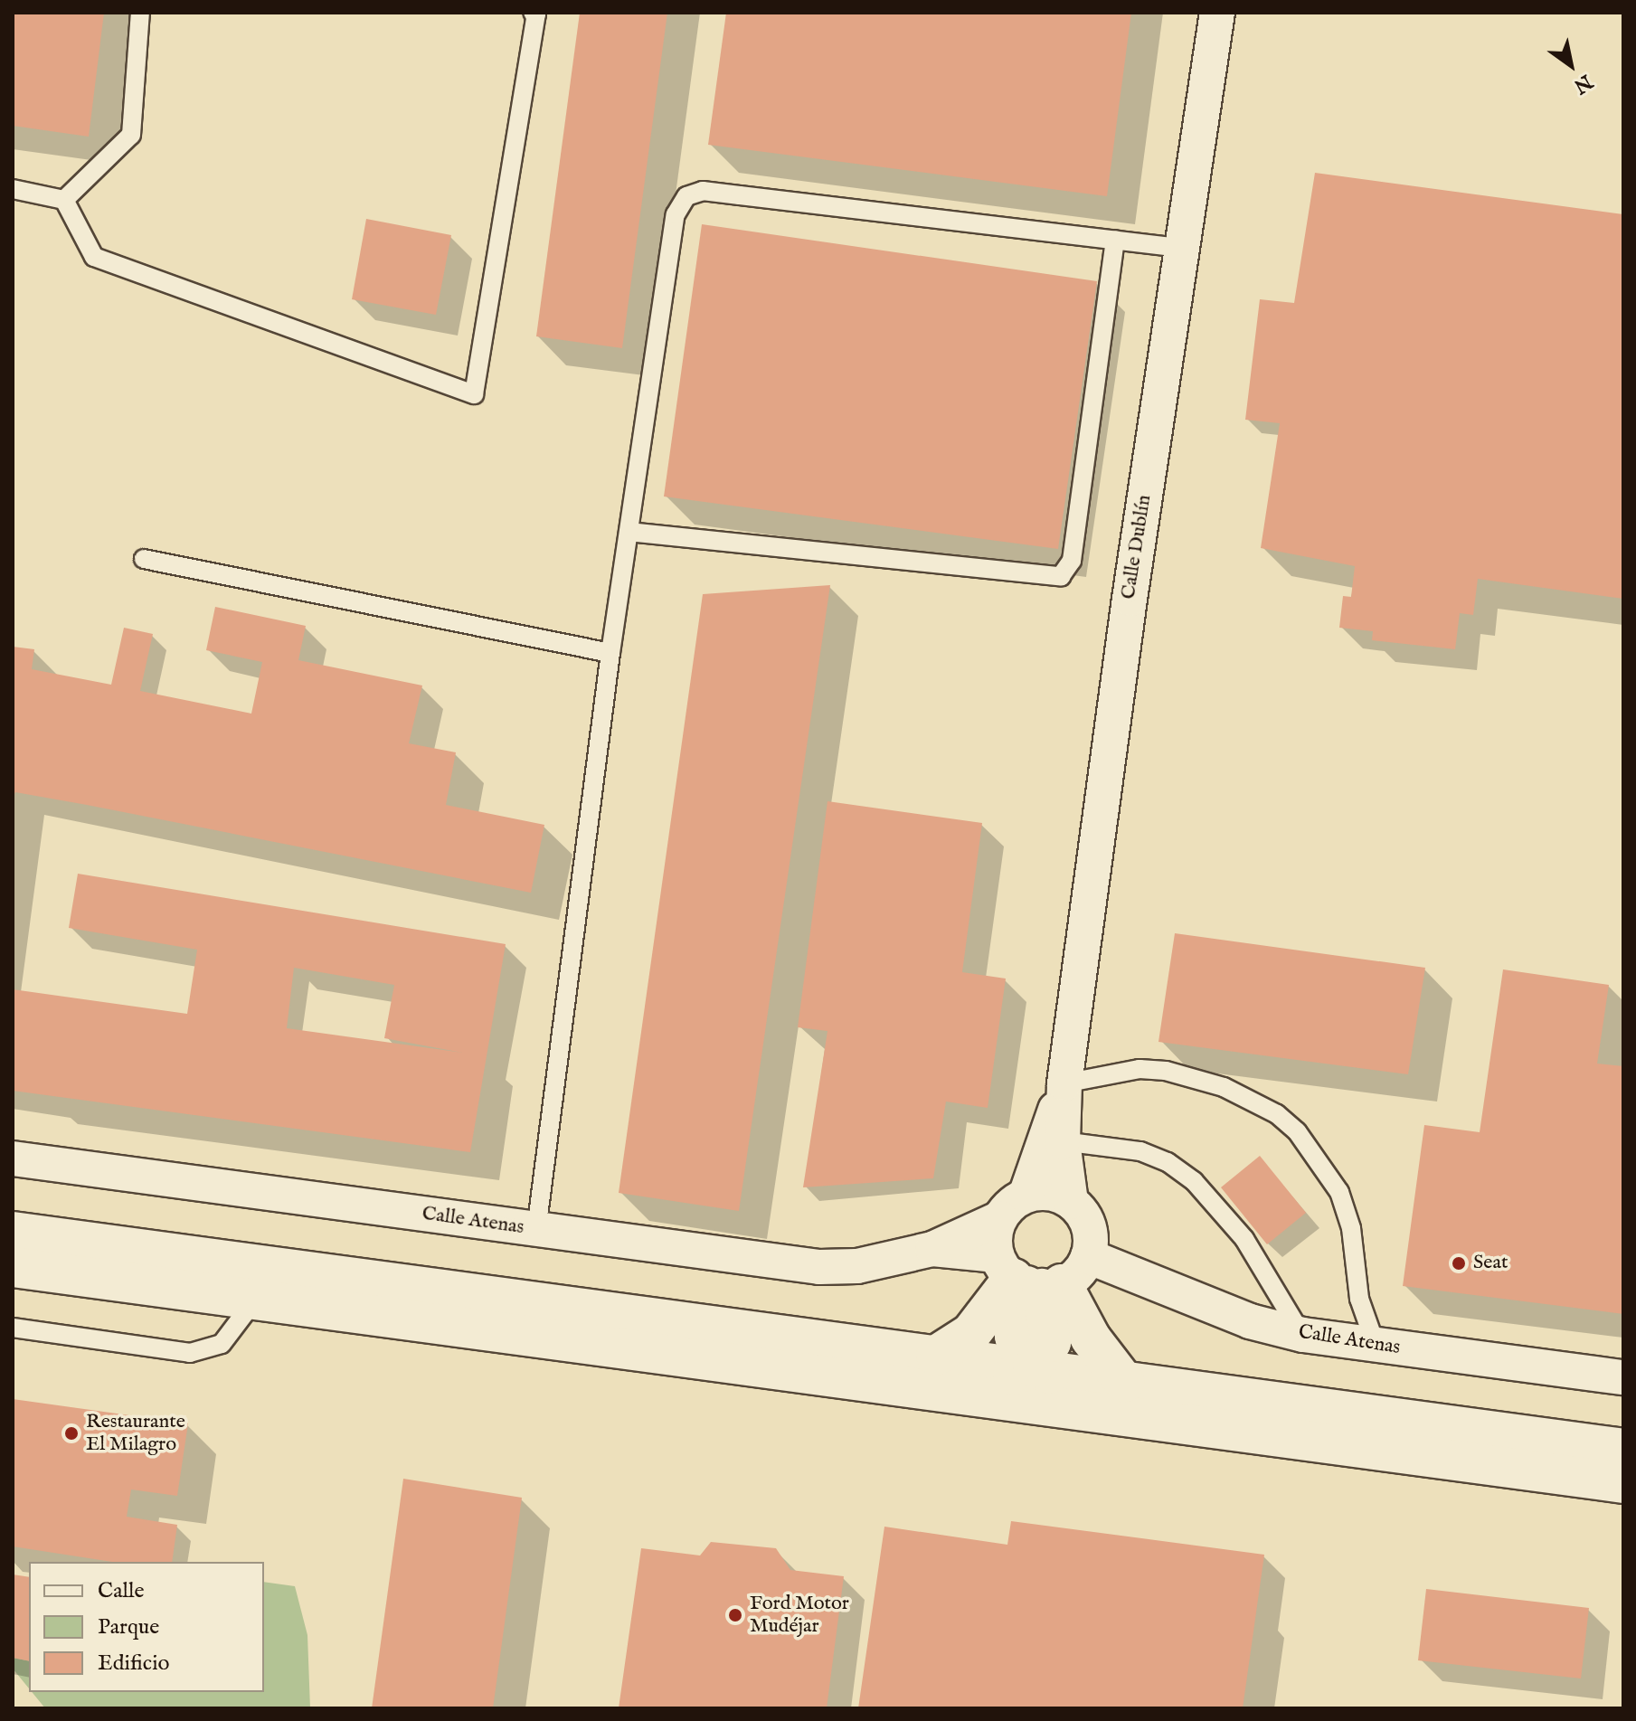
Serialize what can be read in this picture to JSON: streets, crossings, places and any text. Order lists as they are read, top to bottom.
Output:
{
  "streets": {
    "street": ["Calle Dublín", "Calle Atenas"]
  },
  "places": ["Seat", "Restaurante El Milagro", "Ford Motor Mudéjar"],
  "legend": ["Calle", "Parque", "Edificio"],
  "north": "bottom right"
}
